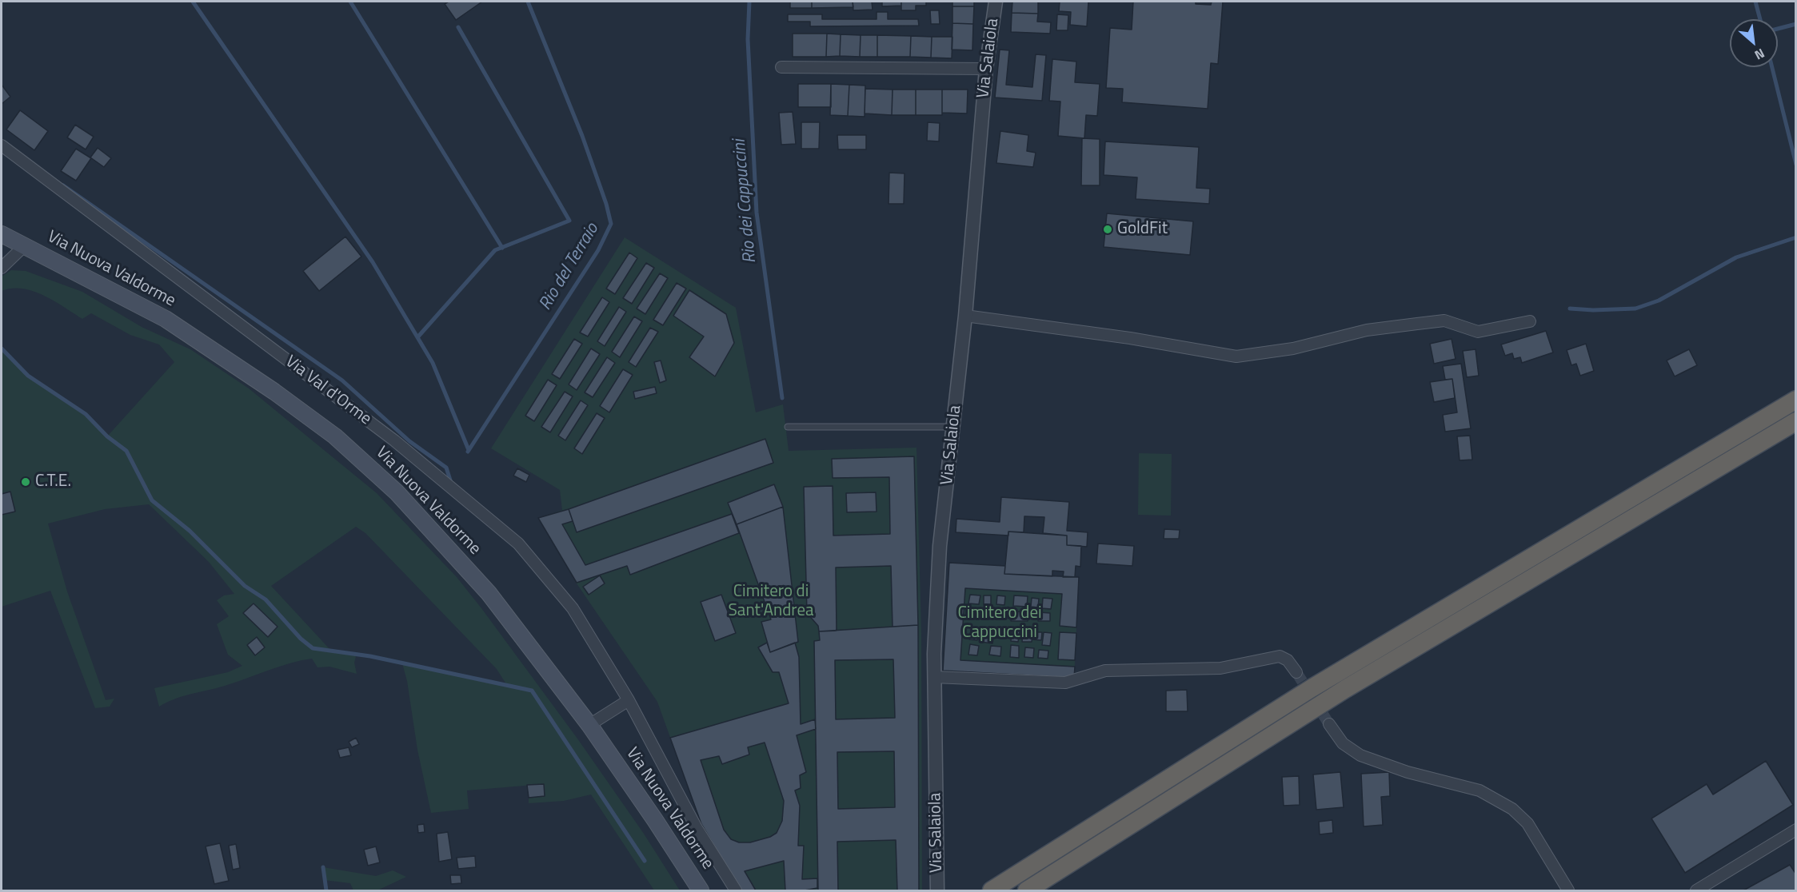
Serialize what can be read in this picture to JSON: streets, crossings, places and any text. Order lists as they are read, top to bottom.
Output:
{
  "streets": {
    "main road": ["Via Nuova Valdorme"],
    "street": ["Via Salaiola", "Via Val d'Orme"]
  },
  "water": ["Rio dei Cappuccini", "Rio del Terraio"],
  "parks": ["Cimitero di Sant'Andrea", "Cimitero dei Cappuccini"],
  "places": ["GoldFit", "C.T.E."],
  "north": "bottom right"
}
